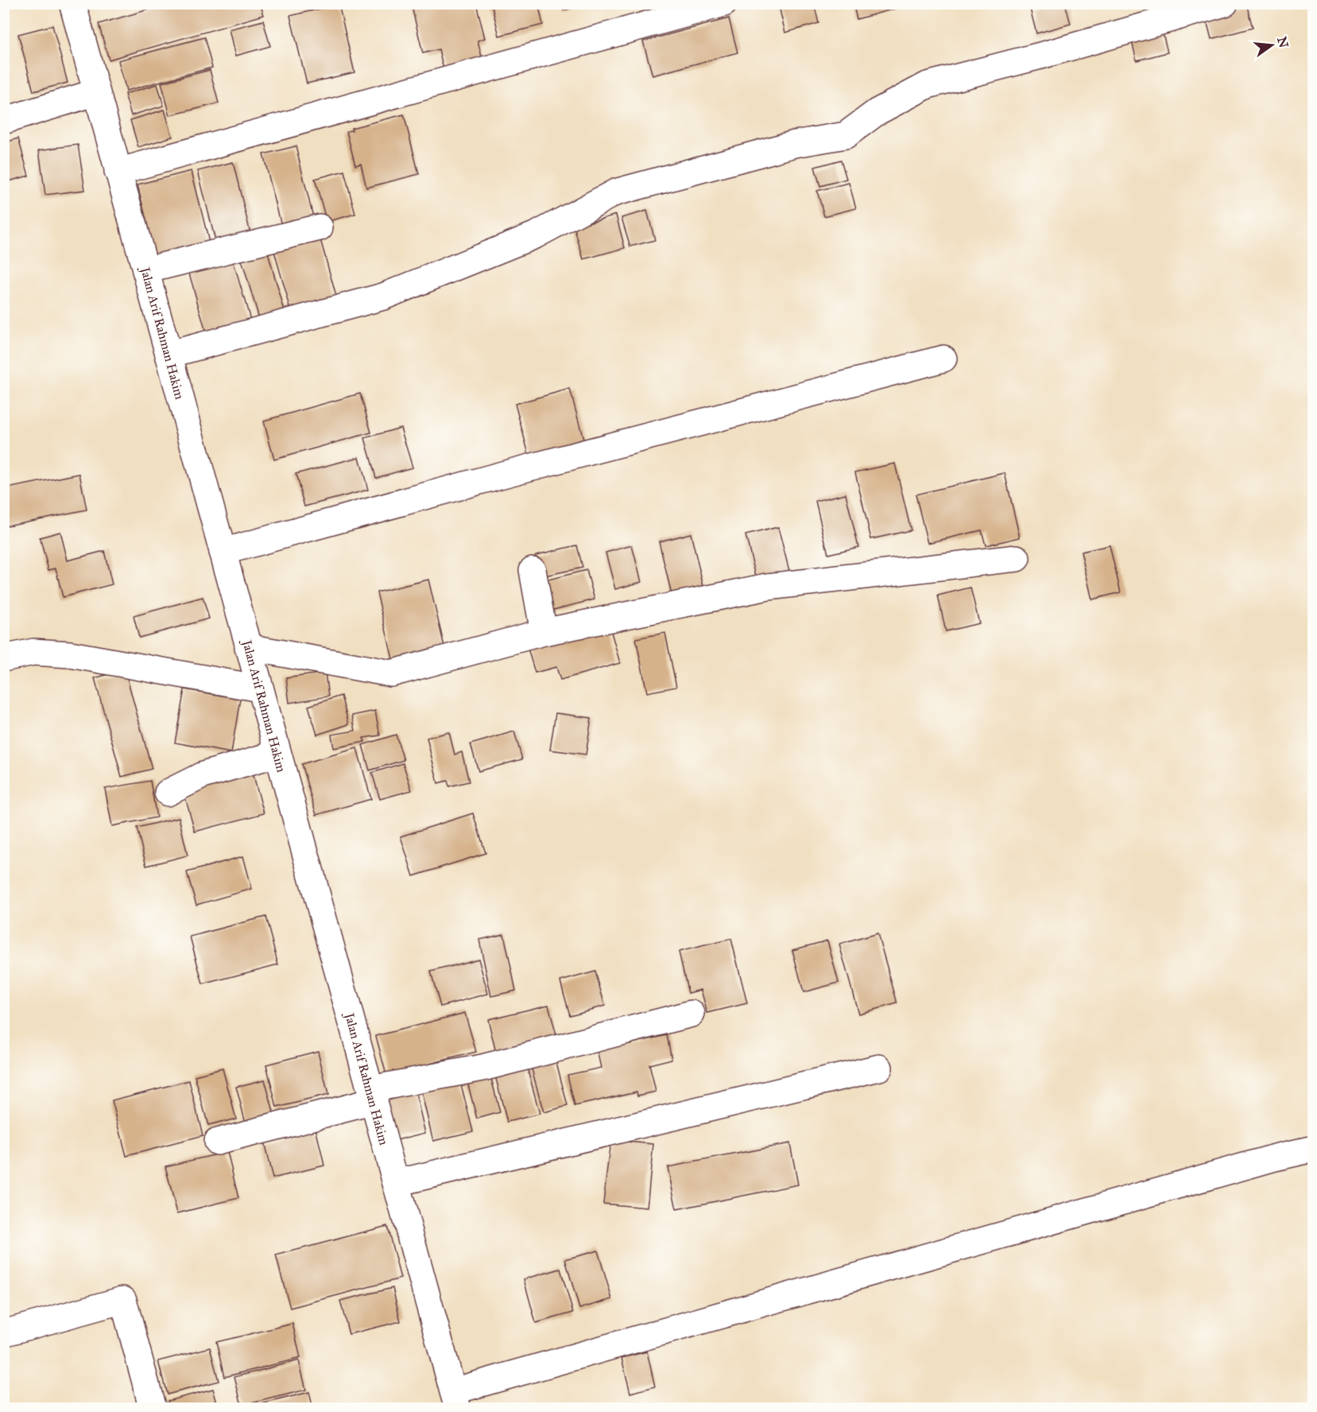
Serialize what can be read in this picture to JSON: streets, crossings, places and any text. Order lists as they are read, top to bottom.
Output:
{
  "streets": {
    "street": ["Jalan Arif Rahman Hakim"]
  },
  "north": "right"
}
